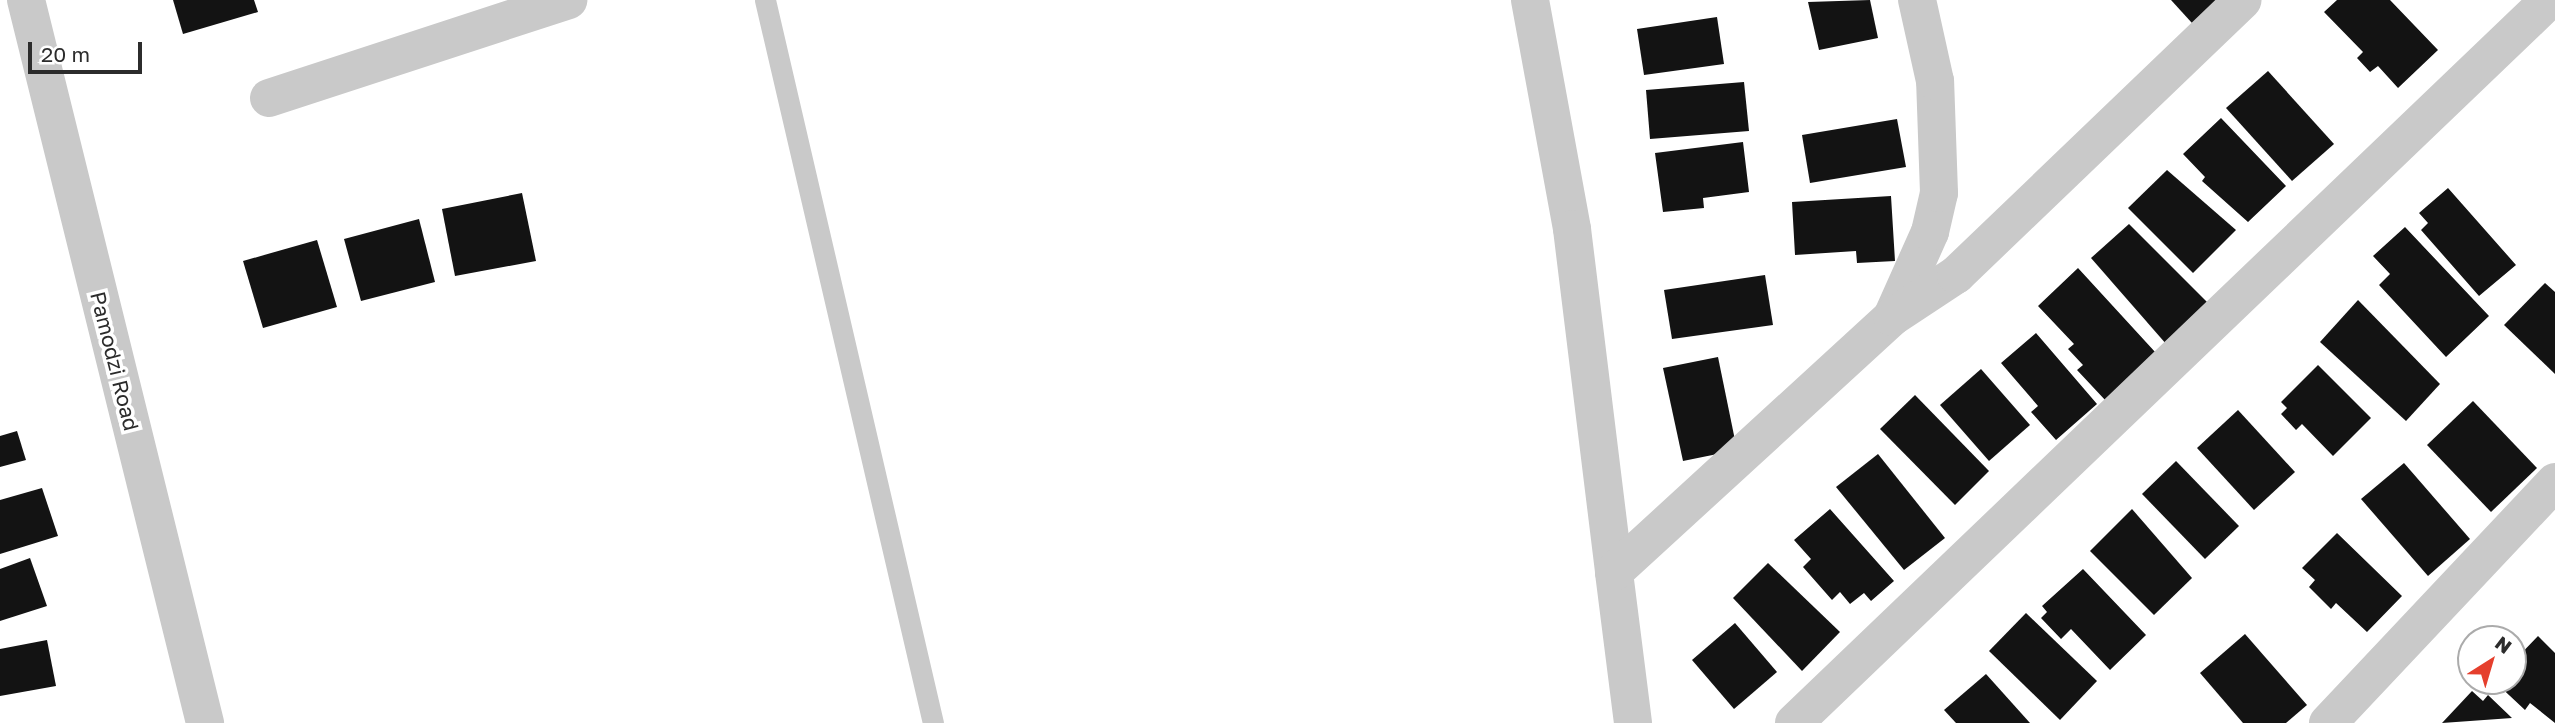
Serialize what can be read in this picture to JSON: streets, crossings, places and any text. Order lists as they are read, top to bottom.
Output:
{
  "streets": {
    "street": ["Pamodzi Road"]
  },
  "scale_bar": "20 m",
  "north": "top right"
}
